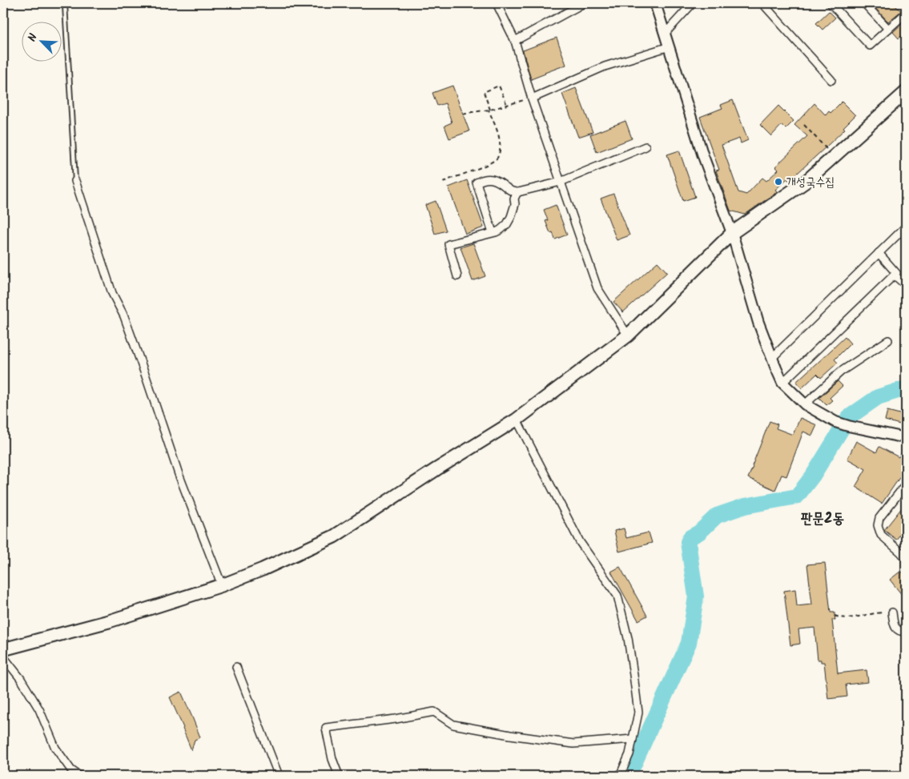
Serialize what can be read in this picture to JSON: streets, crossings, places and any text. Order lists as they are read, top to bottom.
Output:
{
  "districts": ["판문2동"],
  "places": ["개성국수집"],
  "north": "top left"
}
